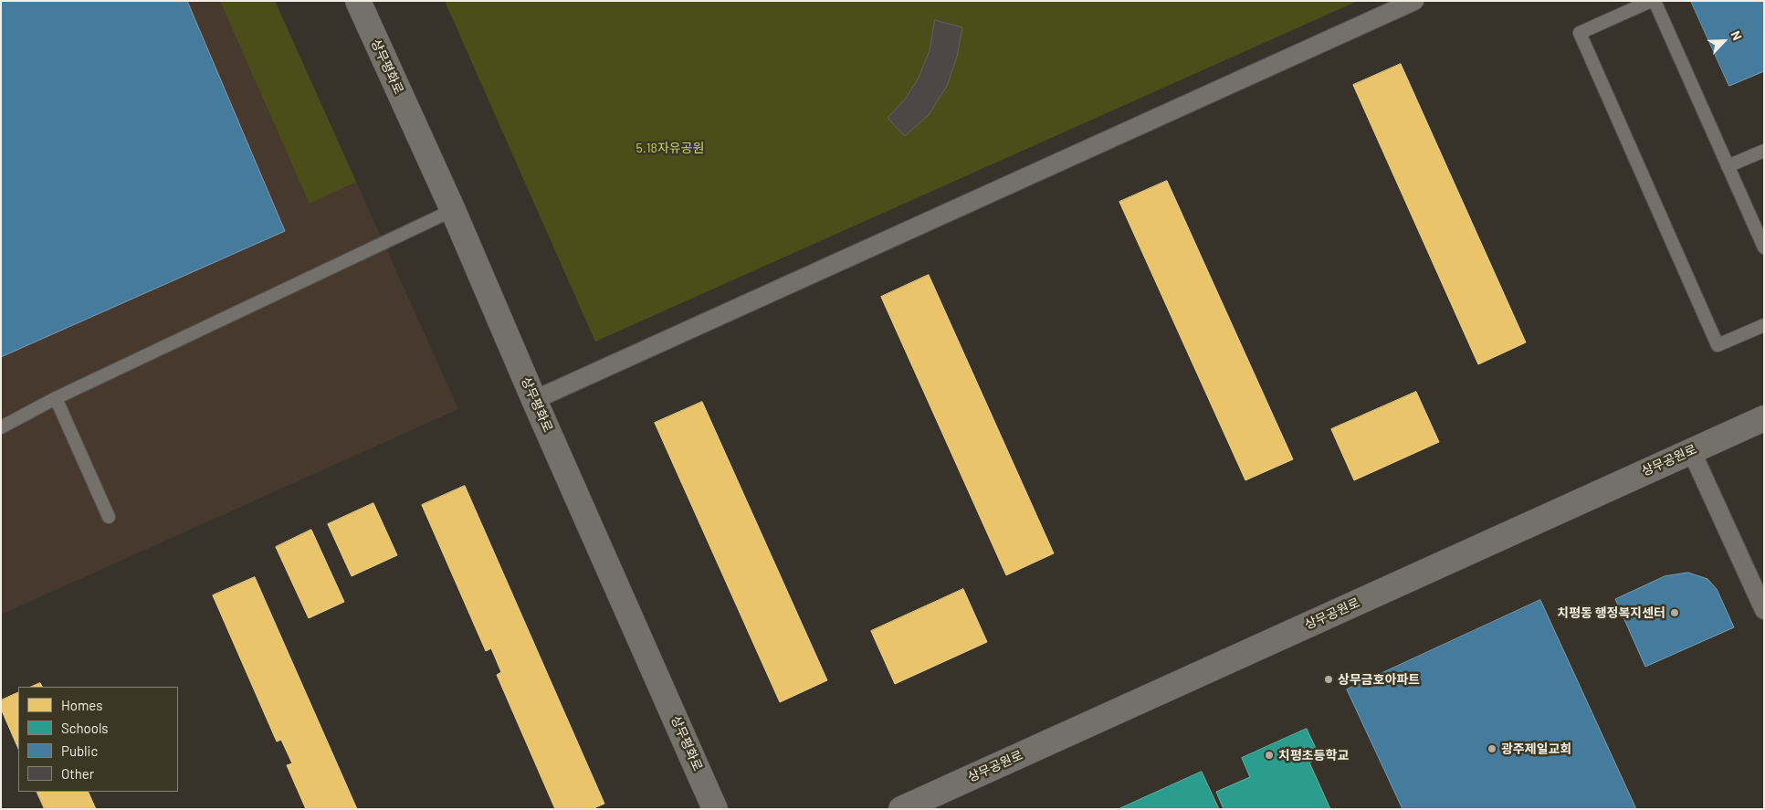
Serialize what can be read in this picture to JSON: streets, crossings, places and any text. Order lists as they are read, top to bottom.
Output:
{
  "streets": {
    "street": ["상무평화로", "상무공원로"]
  },
  "parks": ["5.18자유공원"],
  "places": [
    "치평동 행정복지센터",
    "상무금호아파트",
    "광주제일교회",
    "치평초등학교"
  ],
  "legend": [
    "Homes",
    "Schools",
    "Public",
    "Other"
  ],
  "north": "top right"
}
